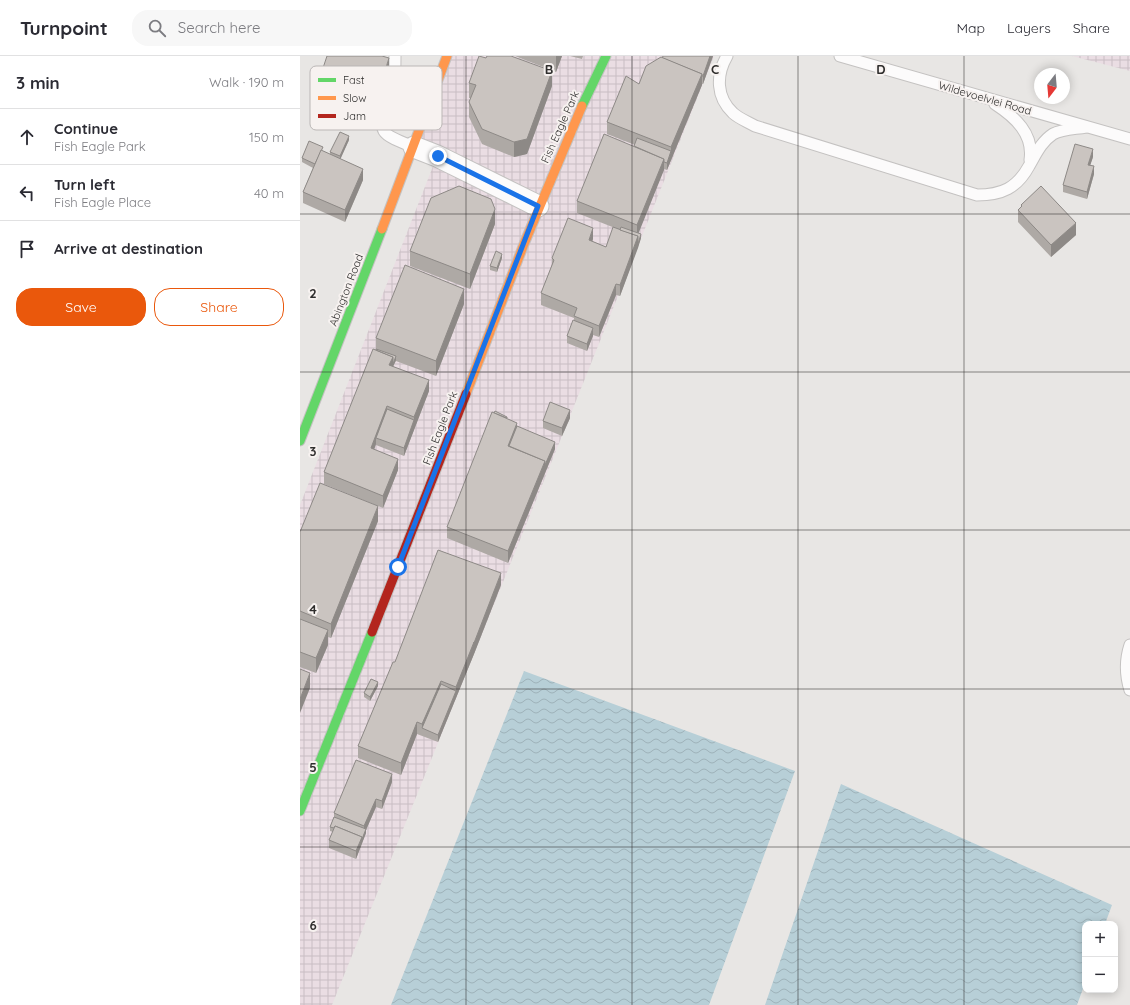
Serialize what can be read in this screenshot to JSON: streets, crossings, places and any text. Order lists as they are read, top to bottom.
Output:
{
  "streets": {
    "street": ["Fish Eagle Park", "Abington Road"],
    "lane": ["Wildevoelvlei Road"]
  },
  "legend": ["Fast", "Slow", "Jam"],
  "north": "bottom",
  "page": {
    "header": "Turnpoint",
    "search": "Search here",
    "nav": ["Map", "Layers", "Share"],
    "heading": ["3 min", "Walk · 190 m"],
    "list": [
      ["Continue", "Fish Eagle Park", "150 m"],
      ["Turn left", "Fish Eagle Place", "40 m"],
      "Arrive at destination"
    ],
    "buttons": ["Save", "Share"],
    "map_buttons": ["+", "−"]
  },
  "grid": {
    "columns": ["B", "C", "D"],
    "rows": [
      "2",
      "3",
      "4",
      "5",
      "6"
    ]
  }
}
